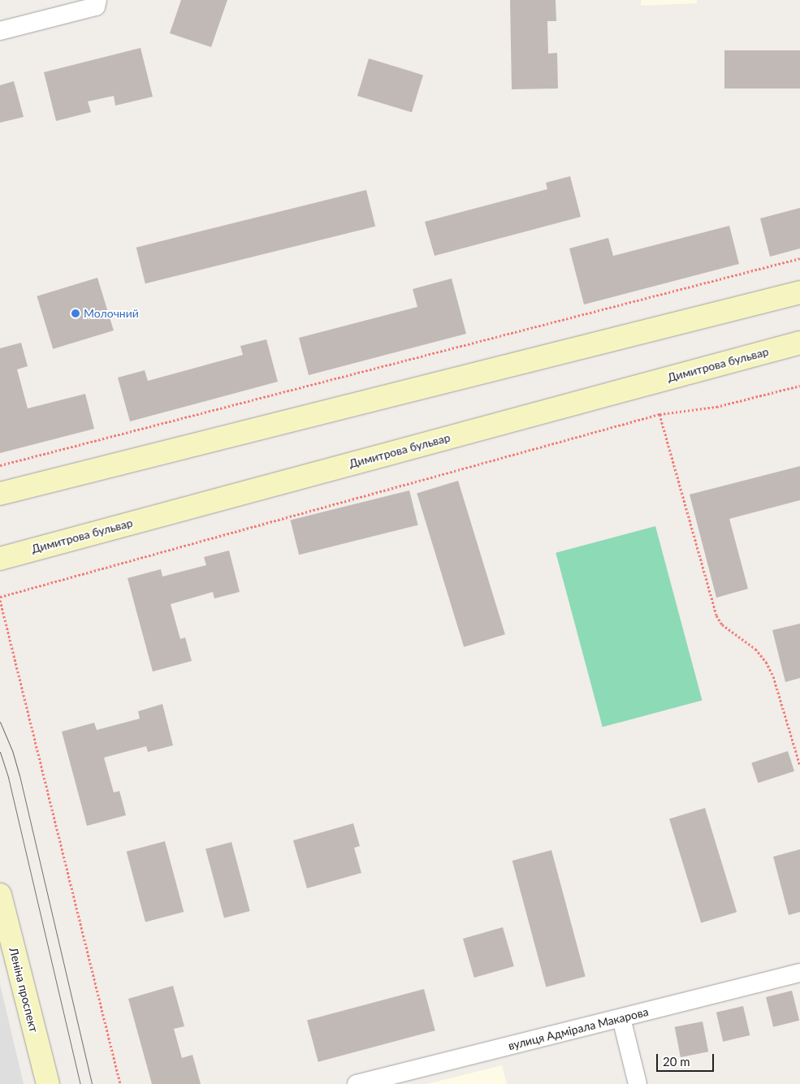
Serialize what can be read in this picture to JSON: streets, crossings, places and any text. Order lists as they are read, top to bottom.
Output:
{
  "streets": {
    "street": ["Димитрова бульвар", "Леніна проспект", "вулиця Адмірала Макарова"]
  },
  "places": ["Молочний"],
  "scale_bar": "20 m"
}
